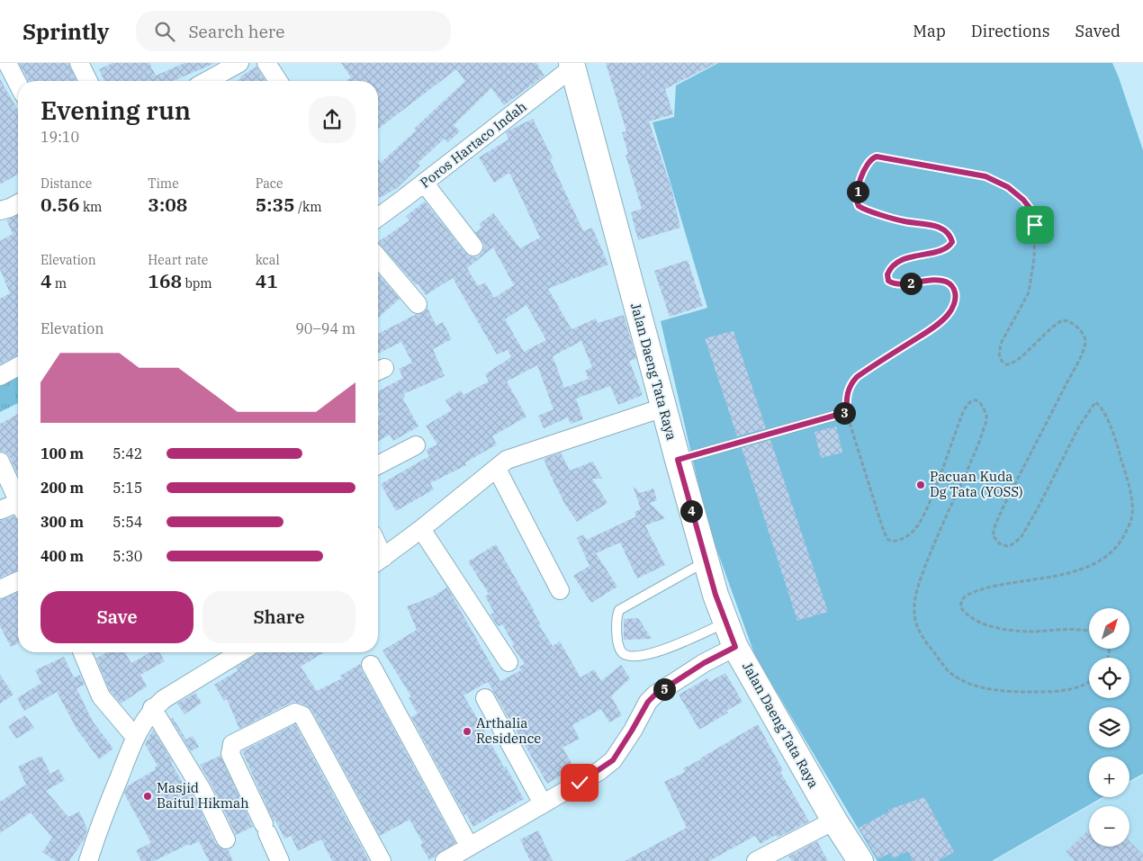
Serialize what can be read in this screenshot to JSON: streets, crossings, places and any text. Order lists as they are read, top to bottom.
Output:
{
  "streets": {
    "main road": ["Jalan Daeng Tata Raya"],
    "street": ["Poros Hartaco Indah"]
  },
  "crossings": [
    ["Poros Hartaco Indah", "Jalan Daeng Tata Raya"]
  ],
  "places": ["Pacuan Kuda Dg Tata (YOSS)", "Arthalia Residence", "Masjid Baitul Hikmah"],
  "north": "top right",
  "page": {
    "header": "Sprintly",
    "search": "Search here",
    "nav": ["Map", "Directions", "Saved"],
    "heading": ["Evening run", "19:10"],
    "stats": [
      ["Distance", "0.56 km"],
      ["Time", "3:08"],
      ["Pace", "5:35 /km"],
      ["Elevation", "4 m"],
      ["Heart rate", "168 bpm"],
      ["kcal", "41"]
    ],
    "pins": [
      "1",
      "2",
      "3",
      "4",
      "5"
    ],
    "chart": ["Elevation", "90–94 m"],
    "list": [
      {
        "name": "100 m",
        "note": "5:42"
      },
      {
        "name": "200 m",
        "note": "5:15"
      },
      {
        "name": "300 m",
        "note": "5:54"
      },
      {
        "name": "400 m",
        "note": "5:30"
      }
    ],
    "buttons": ["Save", "Share"],
    "map_buttons": ["+", "−"]
  }
}
